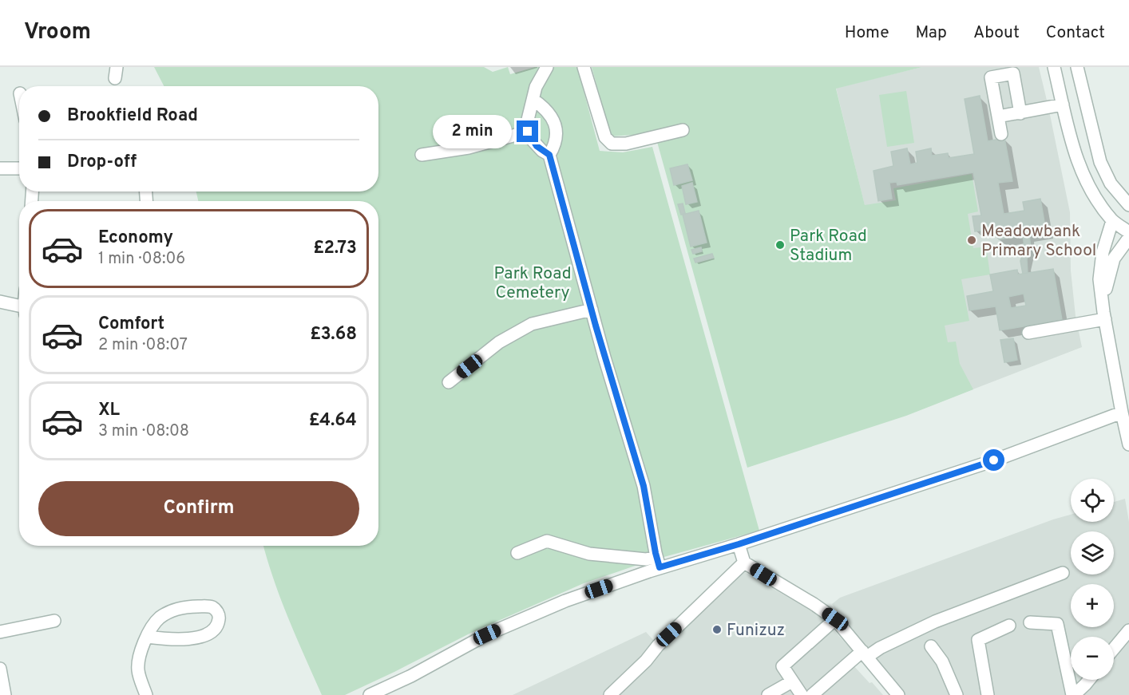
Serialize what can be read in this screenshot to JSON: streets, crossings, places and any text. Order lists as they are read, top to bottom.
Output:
{
  "parks": ["Park Road Cemetery"],
  "places": ["Meadowbank Primary School", "Park Road Stadium", "Funizuz"],
  "page": {
    "header": "Vroom",
    "nav": [
      "Home",
      "Map",
      "About",
      "Contact"
    ],
    "banner": ["Brookfield Road", "Drop-off"],
    "bubble": "2 min",
    "list": [
      {
        "name": "Economy",
        "note": "1 min · 08:06",
        "value": "£2.73"
      },
      {
        "name": "Comfort",
        "note": "2 min · 08:07",
        "value": "£3.68"
      },
      {
        "name": "XL",
        "note": "3 min · 08:08",
        "value": "£4.64"
      }
    ],
    "buttons": "Confirm",
    "map_buttons": ["+", "−"]
  }
}
